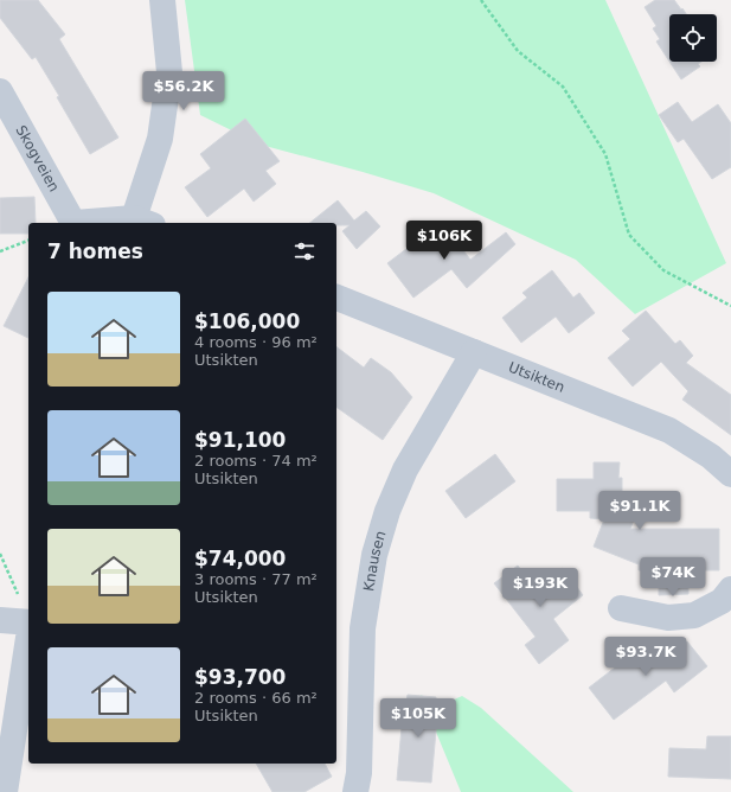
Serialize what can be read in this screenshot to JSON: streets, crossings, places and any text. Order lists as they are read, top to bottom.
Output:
{
  "streets": {
    "street": ["Skogveien", "Utsikten", "Knausen"]
  },
  "crossings": [
    ["Utsikten", "Knausen"]
  ],
  "page": {
    "price": [
      "$56.2K",
      "$106K",
      "$91.1K",
      "$74K",
      "$193K",
      "$93.7K",
      "$105K"
    ],
    "heading": "7 homes",
    "list": [
      {
        "name": "$106,000",
        "note": "4 rooms · 96 m² · Utsikten"
      },
      {
        "name": "$91,100",
        "note": "2 rooms · 74 m² · Utsikten"
      },
      {
        "name": "$74,000",
        "note": "3 rooms · 77 m² · Utsikten"
      },
      {
        "name": "$93,700",
        "note": "2 rooms · 66 m² · Utsikten"
      }
    ]
  }
}
